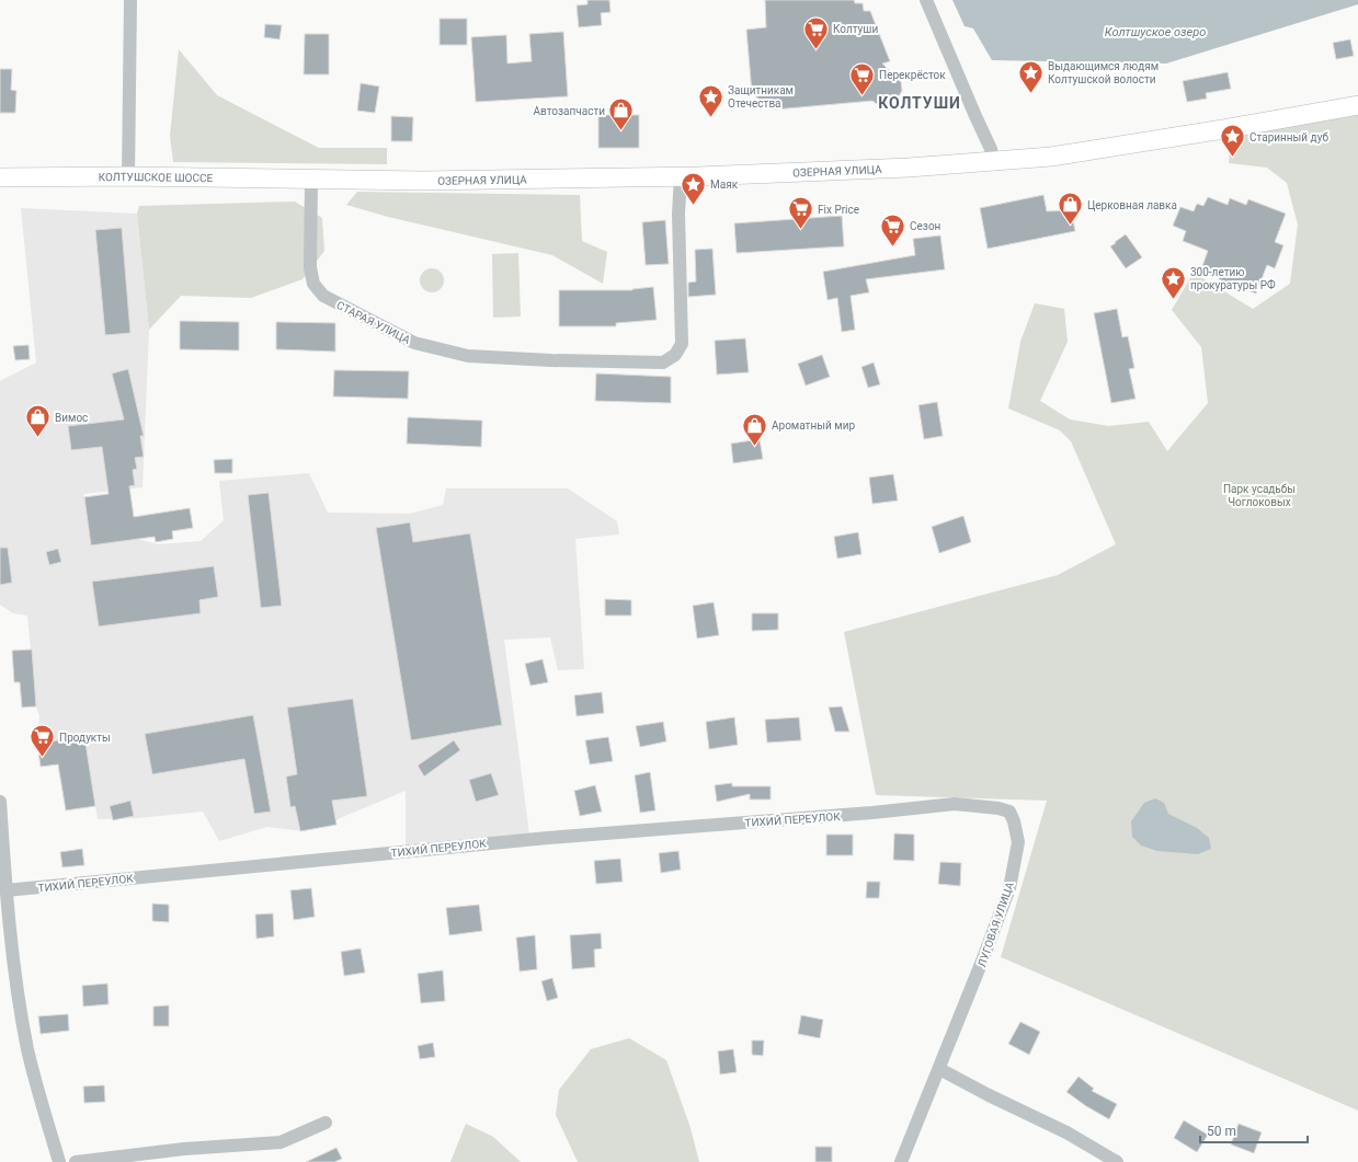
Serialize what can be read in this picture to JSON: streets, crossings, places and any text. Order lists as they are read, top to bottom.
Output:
{
  "streets": {
    "main road": ["ОЗЕРНАЯ УЛИЦА", "КОЛТУШСКОЕ ШОССЕ"],
    "street": ["СТАРАЯ УЛИЦА", "ТИХИЙ ПЕРЕУЛОК", "ЛУГОВАЯ УЛИЦА"]
  },
  "crossings": [
    ["ОЗЕРНАЯ УЛИЦА", "КОЛТУШСКОЕ ШОССЕ"],
    ["ОЗЕРНАЯ УЛИЦА", "СТАРАЯ УЛИЦА"],
    ["КОЛТУШСКОЕ ШОССЕ", "СТАРАЯ УЛИЦА"],
    ["ТИХИЙ ПЕРЕУЛОК", "ЛУГОВАЯ УЛИЦА"]
  ],
  "districts": ["КОЛТУШИ"],
  "water": ["Колтшуское озеро"],
  "parks": ["Парк усадьбы Чоглоковых"],
  "places": {
    "supermarket": [
      "Колтуши",
      "Перекрёсток",
      "Fix Price",
      "Сезон",
      "Продукты"
    ],
    "place": [
      "Выдающимся людям Колтушской волости",
      "Защитникам Отечества",
      "Старинный дуб",
      "Маяк",
      "300-летию прокуратуры РФ"
    ],
    "shop": [
      "Автозапчасти",
      "Церковная лавка",
      "Вимос",
      "Ароматный мир"
    ]
  },
  "scale_bar": "50 m"
}
